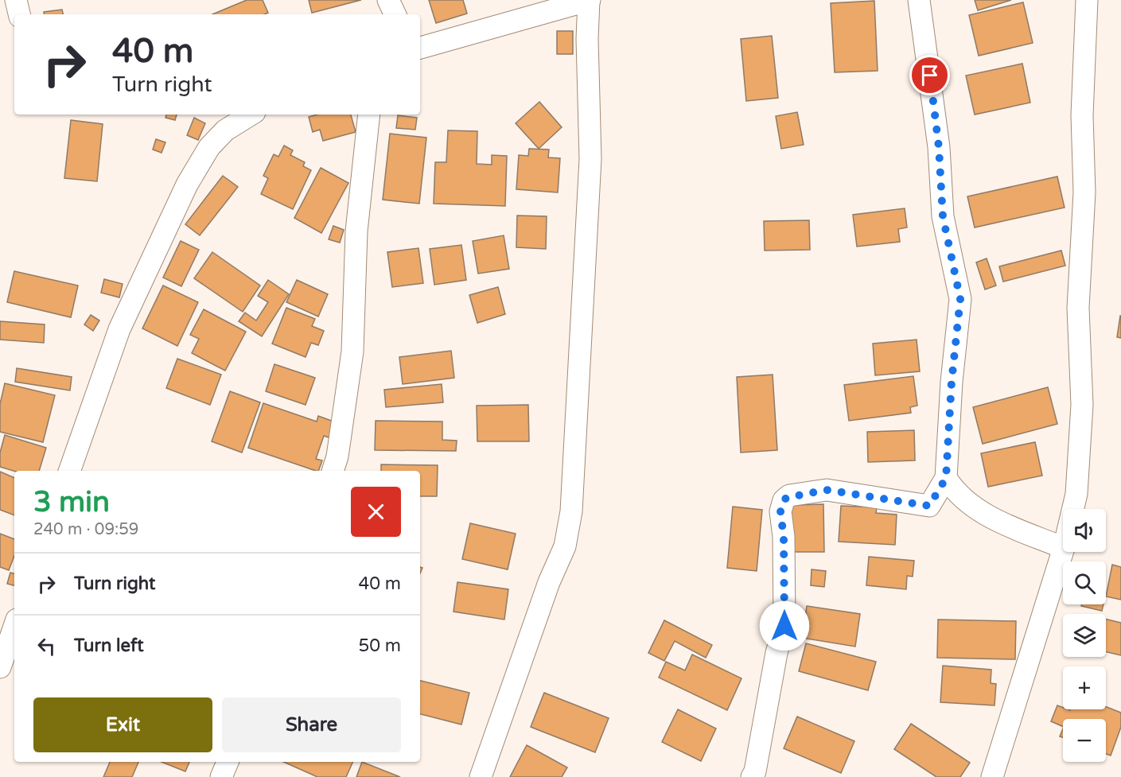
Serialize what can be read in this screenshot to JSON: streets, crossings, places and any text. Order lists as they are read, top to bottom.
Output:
{
  "page": {
    "turn": ["40 m", "Turn right"],
    "heading": ["3 min", "240 m · 09:59"],
    "map_buttons": ["+", "−"],
    "list": [
      {
        "name": "Turn right",
        "value": "40 m"
      },
      {
        "name": "Turn left",
        "value": "50 m"
      }
    ],
    "buttons": ["Exit", "Share"]
  }
}
